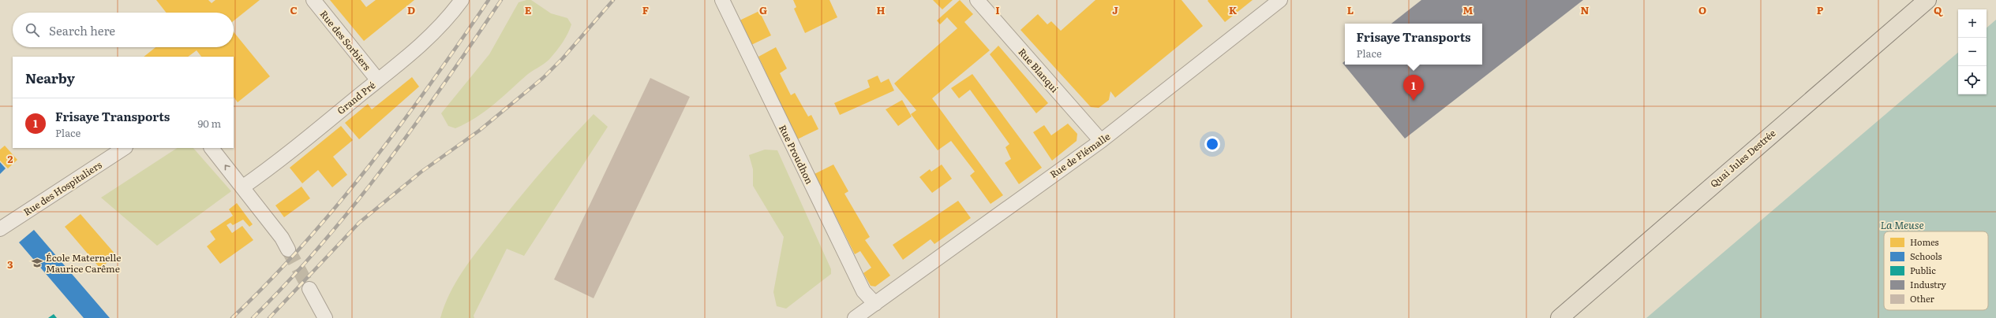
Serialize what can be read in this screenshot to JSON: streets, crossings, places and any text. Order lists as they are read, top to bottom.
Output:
{
  "streets": {
    "main road": ["Quai Jules Destrée"],
    "street": [
      "Rue des Sorbiers",
      "Rue Blanqui",
      "Grand Pré",
      "Rue Proudhon",
      "Rue de Flémalle",
      "Rue des Hospitaliers"
    ]
  },
  "crossings": [
    ["Rue des Sorbiers", "Grand Pré"],
    ["Rue Blanqui", "Rue de Flémalle"],
    ["Rue Proudhon", "Rue de Flémalle"]
  ],
  "water": ["La Meuse"],
  "places": {
    "school or university": ["École Maternelle Maurice Carême"]
  },
  "legend": [
    "Homes",
    "Schools",
    "Public",
    "Industry",
    "Other"
  ],
  "page": {
    "map_buttons": ["+", "−"],
    "search": "Search here",
    "popup": ["Frisaye Transports", "Place"],
    "heading": "Nearby",
    "pins": "1",
    "list": [
      {
        "mark": "1",
        "name": "Frisaye Transports",
        "note": "Place",
        "value": "90 m"
      }
    ]
  },
  "grid": {
    "columns": [
      "C",
      "D",
      "E",
      "F",
      "G",
      "H",
      "I",
      "J",
      "K",
      "L",
      "M",
      "N",
      "O",
      "P",
      "Q"
    ],
    "rows": ["2", "3"]
  }
}
